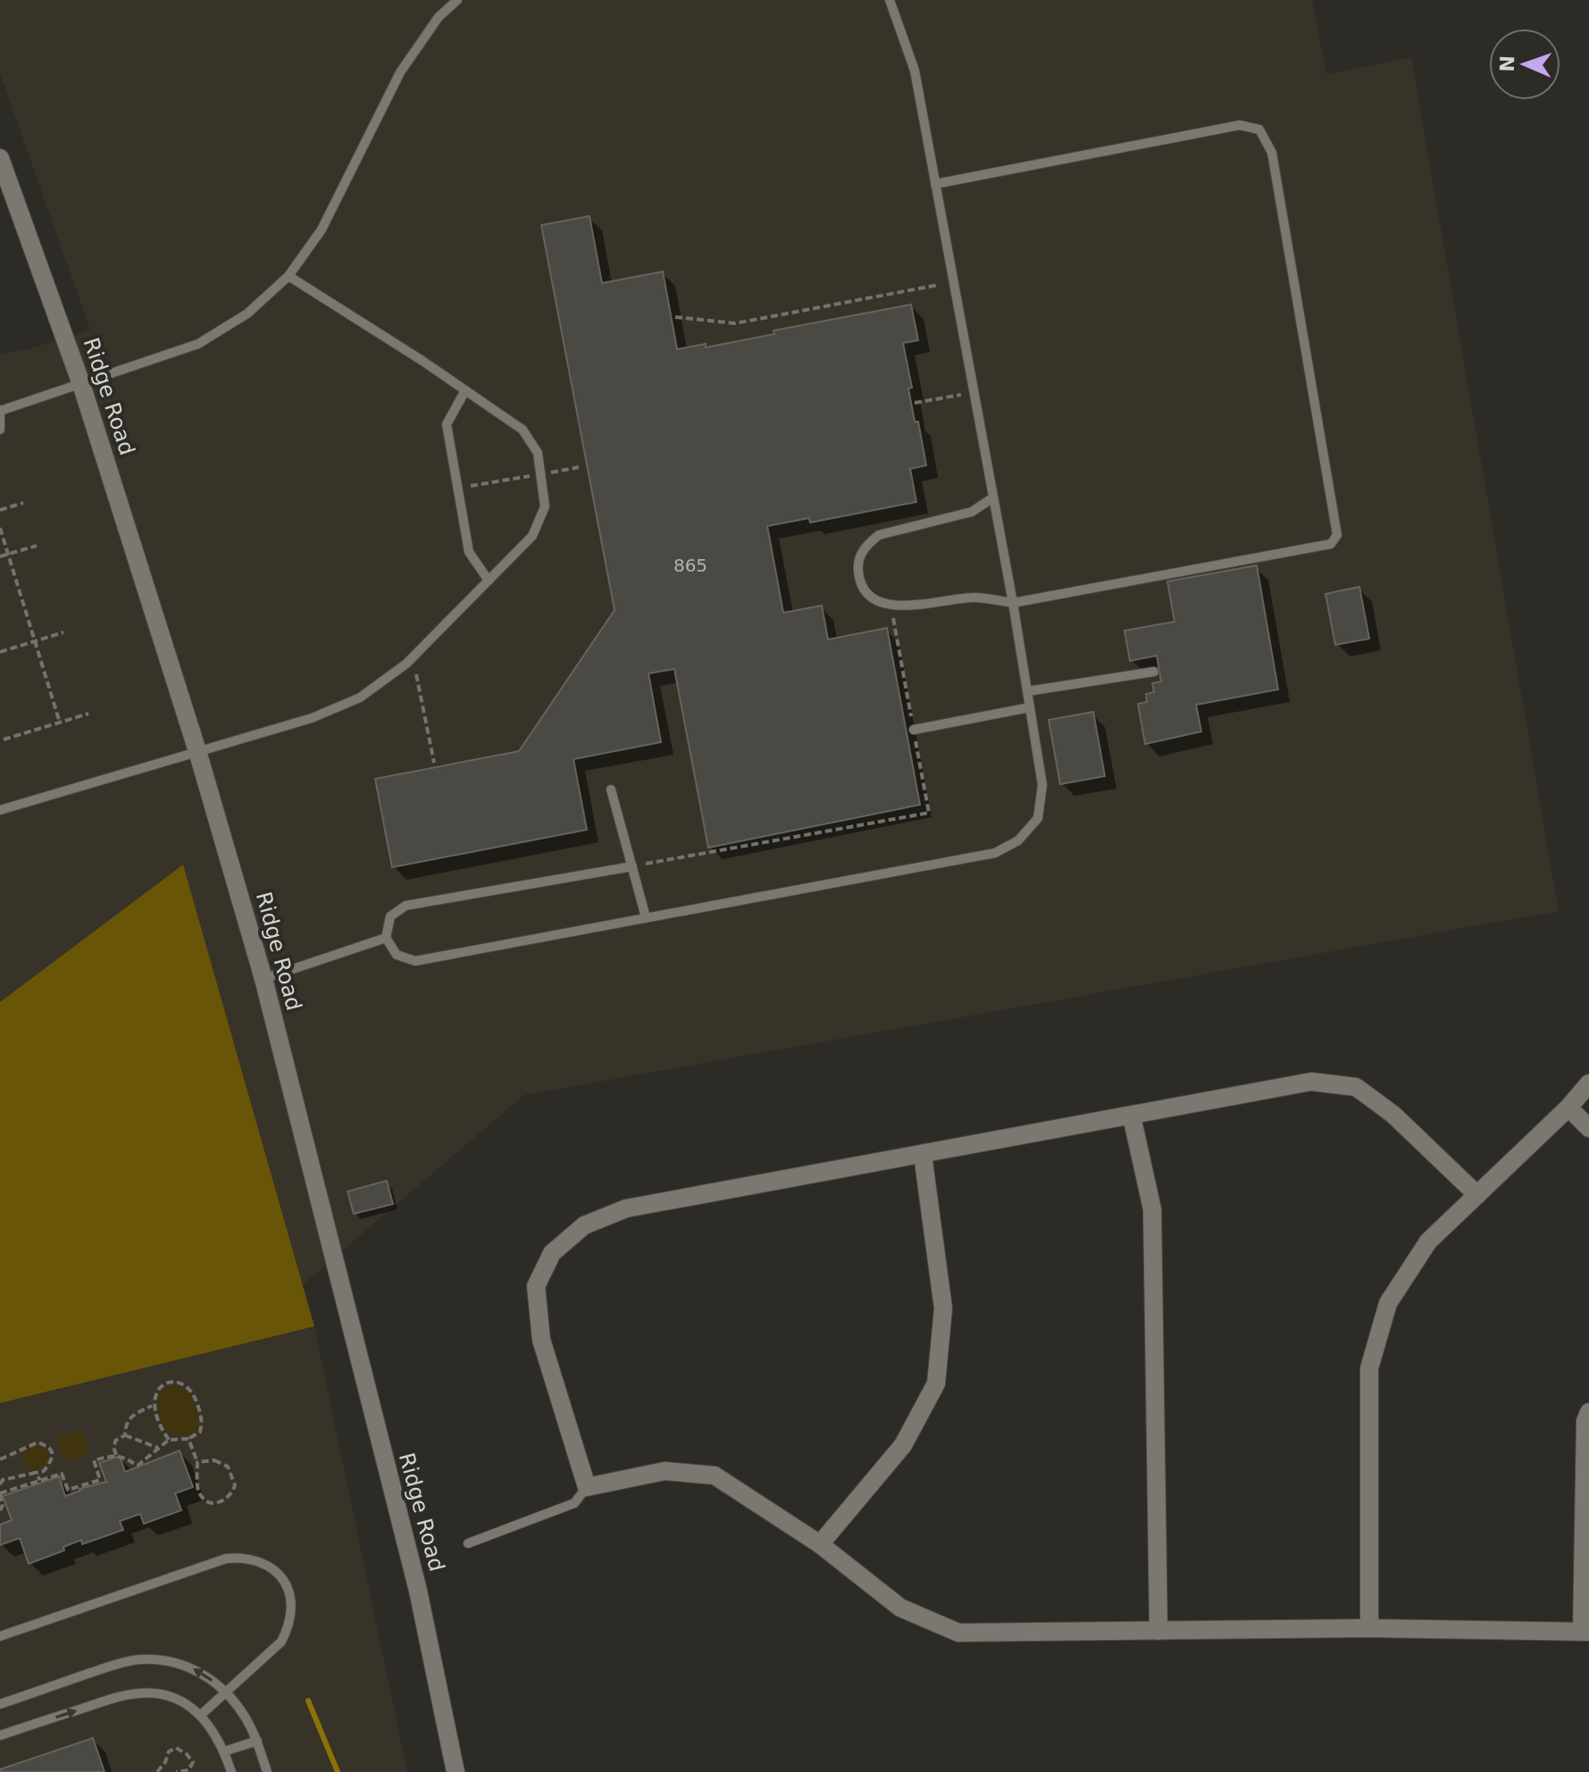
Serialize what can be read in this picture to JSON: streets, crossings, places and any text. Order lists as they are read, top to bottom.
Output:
{
  "streets": {
    "street": ["Ridge Road"]
  },
  "house_numbers": ["865"],
  "north": "left"
}
